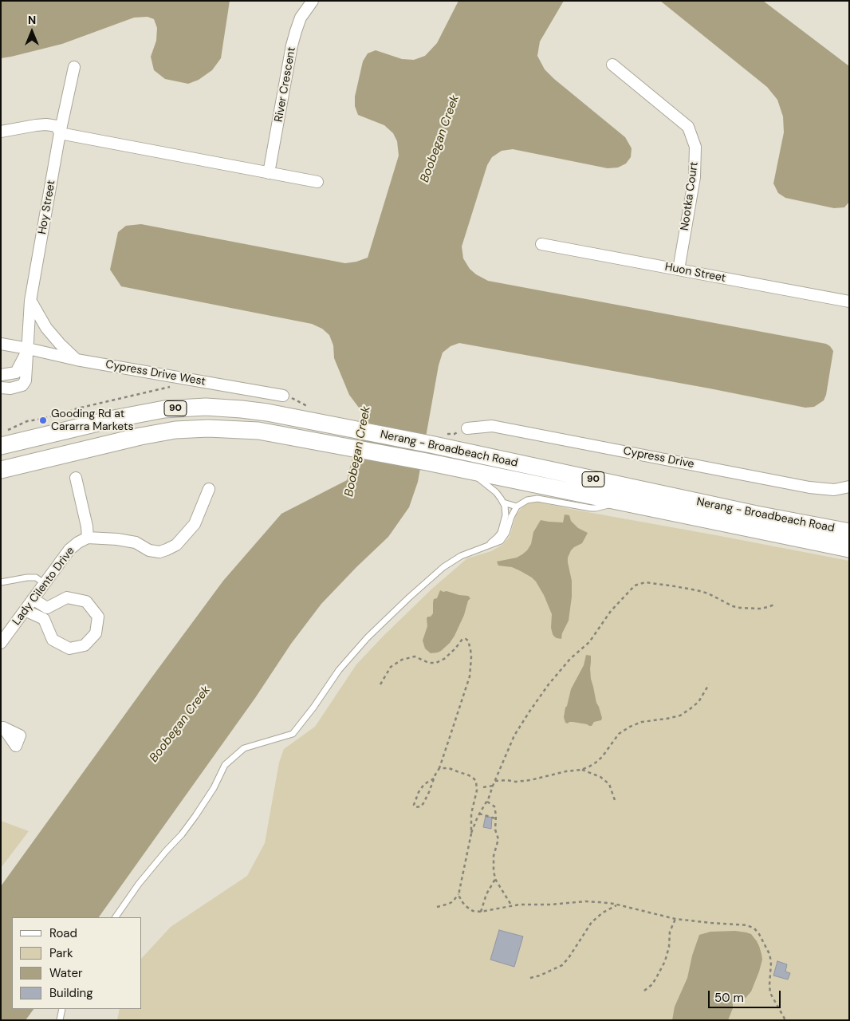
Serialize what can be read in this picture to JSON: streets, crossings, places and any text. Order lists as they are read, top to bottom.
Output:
{
  "streets": {
    "main road": ["90", "Nerang - Broadbeach Road"],
    "street": [
      "River Crescent",
      "Nootka Court",
      "Hoy Street",
      "Huon Street",
      "Cypress Drive West",
      "Cypress Drive",
      "Lady Cilento Drive"
    ]
  },
  "crossings": [
    ["Nootka Court", "Huon Street"],
    ["Hoy Street", "Cypress Drive West"]
  ],
  "water": ["Boobegan Creek"],
  "places": ["Gooding Rd at Cararra Markets"],
  "legend": [
    "Road",
    "Park",
    "Water",
    "Building"
  ],
  "scale_bar": "50 m",
  "north": "top"
}
